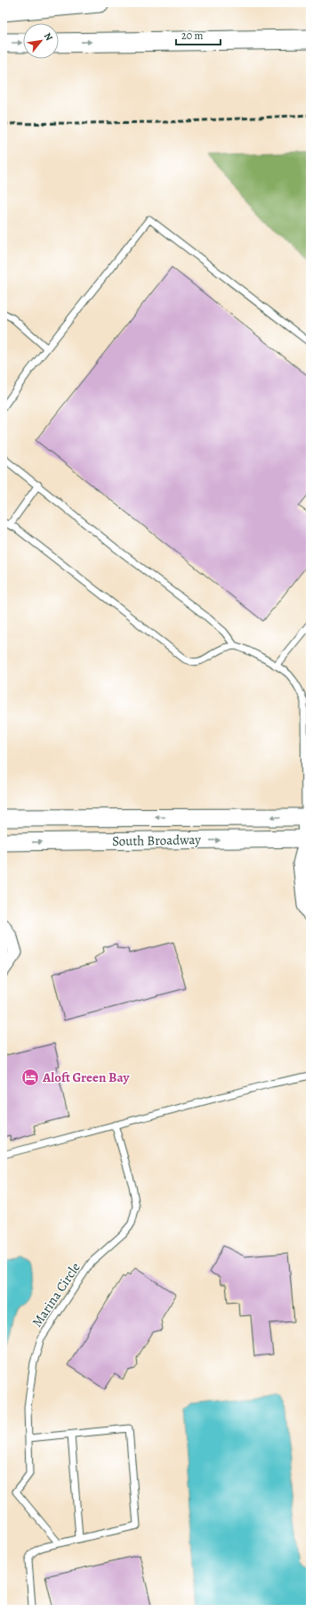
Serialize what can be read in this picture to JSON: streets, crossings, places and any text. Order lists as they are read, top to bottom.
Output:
{
  "streets": {
    "street": ["South Broadway"],
    "lane": ["Marina Circle"]
  },
  "places": {
    "hotel": ["Aloft Green Bay"]
  },
  "scale_bar": "20 m",
  "north": "top right"
}
